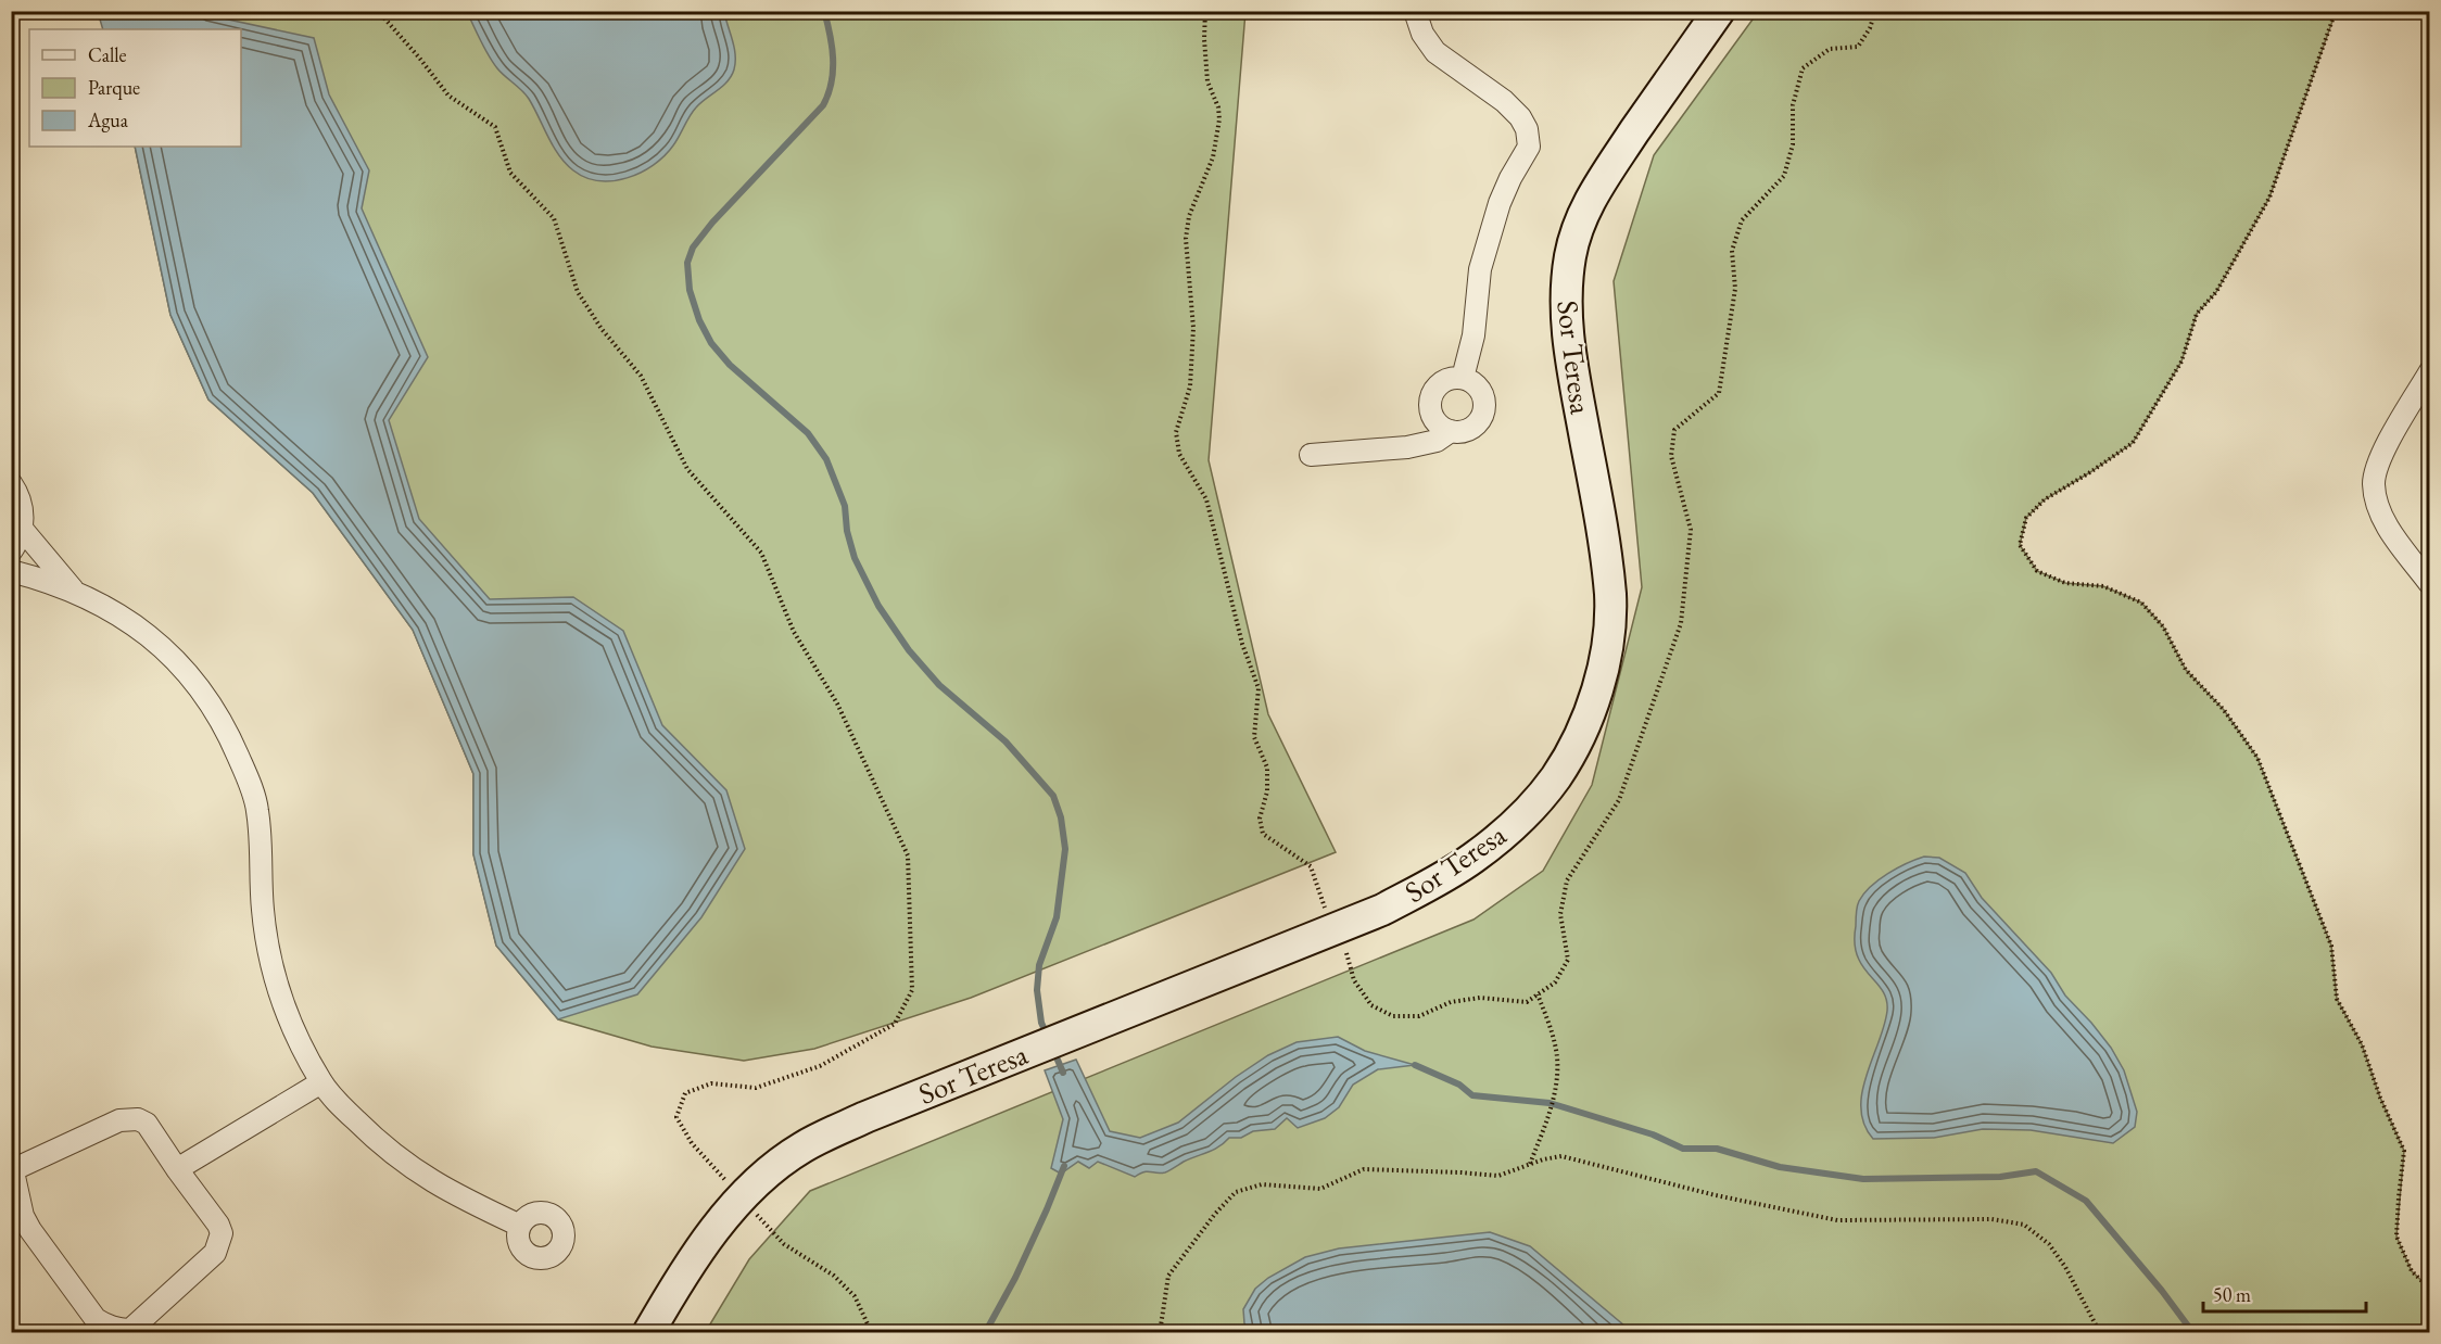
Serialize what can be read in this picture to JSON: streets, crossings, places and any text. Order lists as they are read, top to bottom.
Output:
{
  "streets": {
    "street": ["Sor Teresa"]
  },
  "legend": ["Calle", "Parque", "Agua"],
  "scale_bar": "50 m"
}
